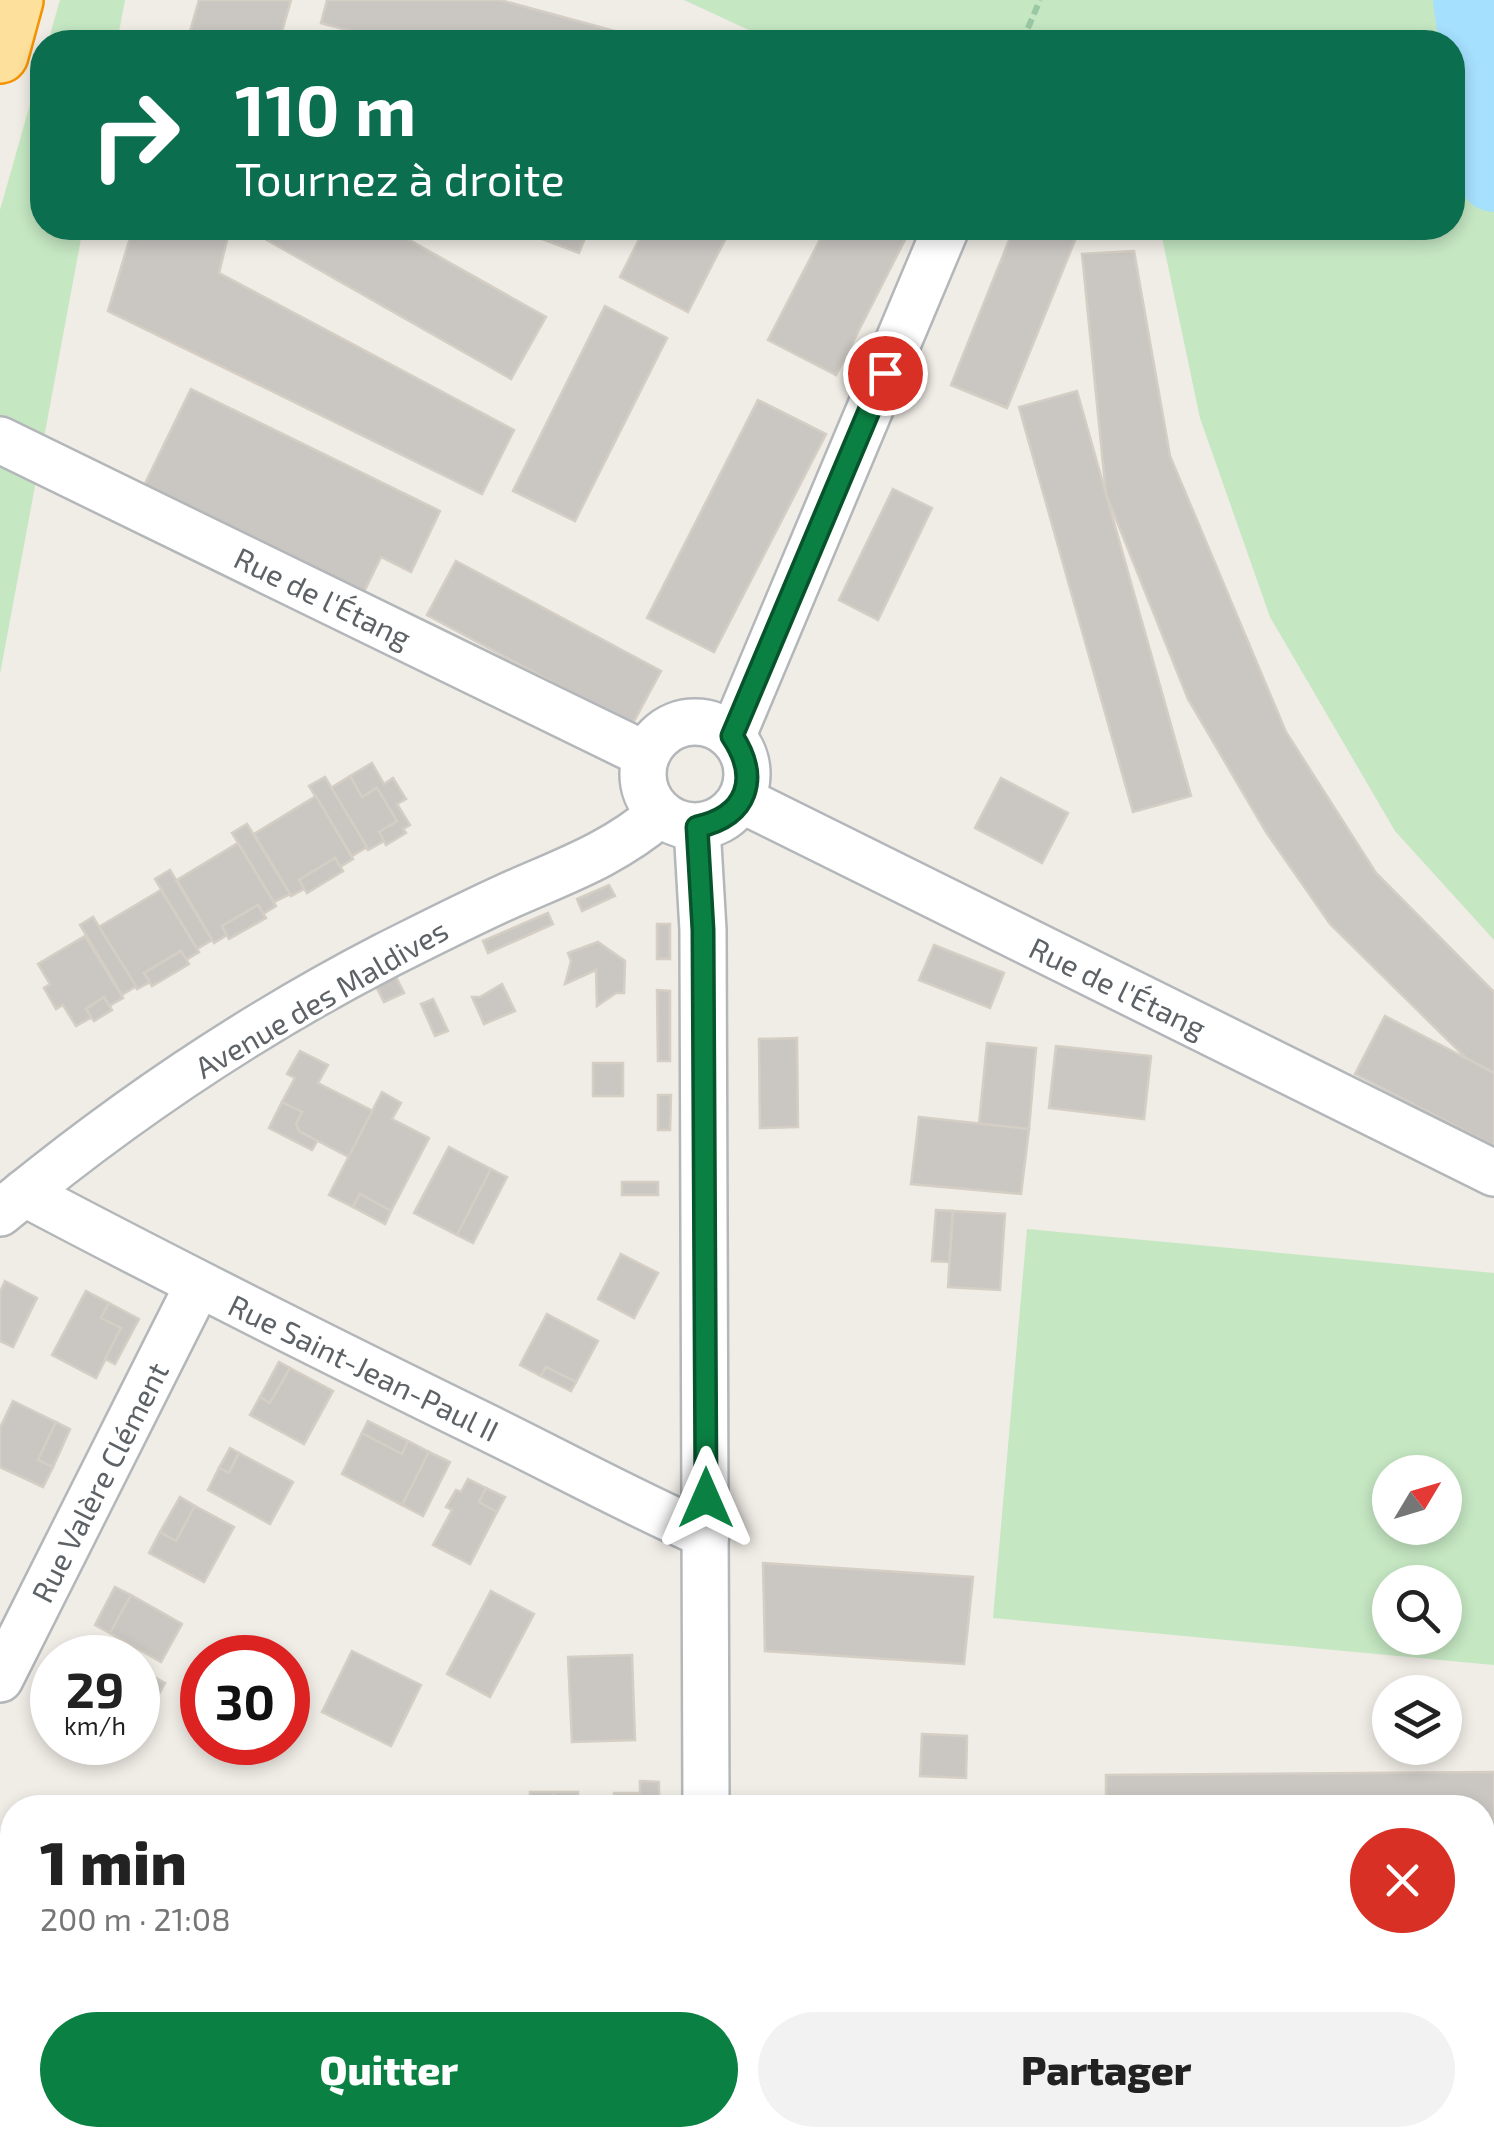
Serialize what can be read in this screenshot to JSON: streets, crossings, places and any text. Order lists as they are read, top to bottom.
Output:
{
  "streets": {
    "street": [
      "Rue de l'Étang",
      "Avenue des Maldives",
      "Rue Saint-Jean-Paul II",
      "Rue Valère Clément"
    ]
  },
  "crossings": [
    ["Rue de l'Étang", "Avenue des Maldives"],
    ["Avenue des Maldives", "Rue Saint-Jean-Paul II"],
    ["Rue Saint-Jean-Paul II", "Rue Valère Clément"]
  ],
  "north": "top right",
  "page": {
    "turn": ["110 m", "Tournez à droite"],
    "speed": "29 km/h",
    "limit": "30",
    "heading": ["1 min", "200 m · 21:08"],
    "buttons": ["Quitter", "Partager"]
  }
}
